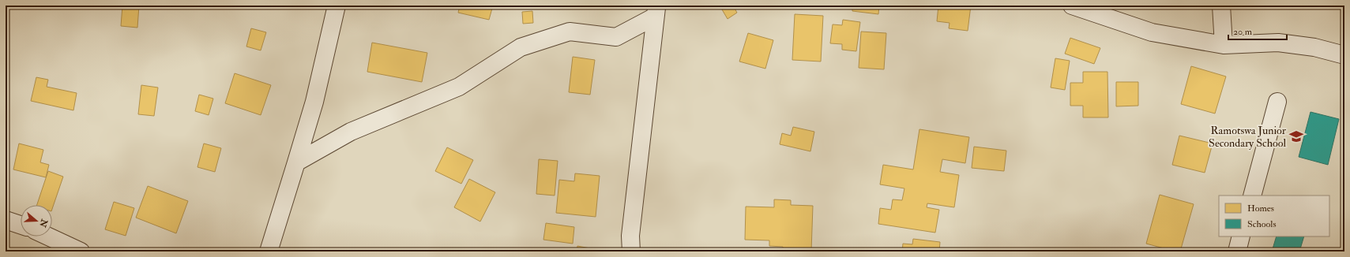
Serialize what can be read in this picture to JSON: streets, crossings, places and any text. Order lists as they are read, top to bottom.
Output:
{
  "places": {
    "school or university": ["Ramotswa Junior Secondary School"]
  },
  "legend": ["Homes", "Schools"],
  "scale_bar": "20 m",
  "north": "right"
}
